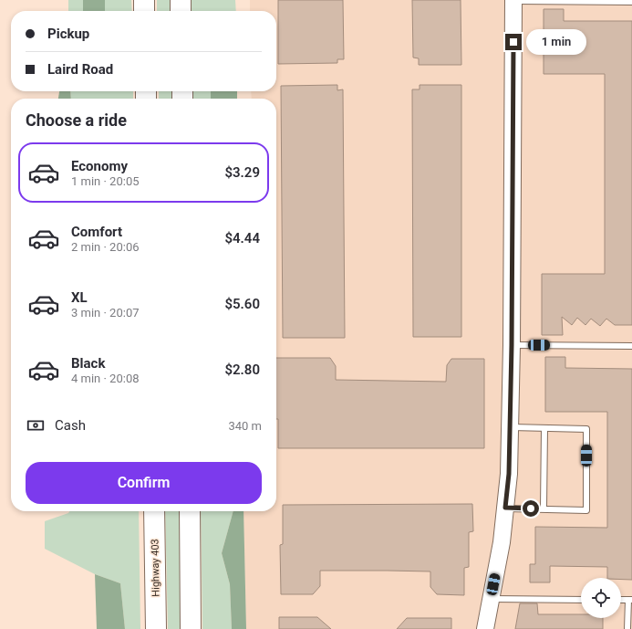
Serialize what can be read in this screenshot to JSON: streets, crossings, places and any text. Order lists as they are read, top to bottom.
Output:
{
  "streets": {
    "highway": ["Highway 403"]
  },
  "page": {
    "banner": ["Pickup", "Laird Road"],
    "bubble": "1 min",
    "heading": "Choose a ride",
    "list": [
      {
        "name": "Economy",
        "note": "1 min · 20:05",
        "value": "$3.29"
      },
      {
        "name": "Comfort",
        "note": "2 min · 20:06",
        "value": "$4.44"
      },
      {
        "name": "XL",
        "note": "3 min · 20:07",
        "value": "$5.60"
      },
      {
        "name": "Black",
        "note": "4 min · 20:08",
        "value": "$2.80"
      }
    ],
    "pay": ["Cash", "340 m"],
    "buttons": "Confirm"
  }
}
